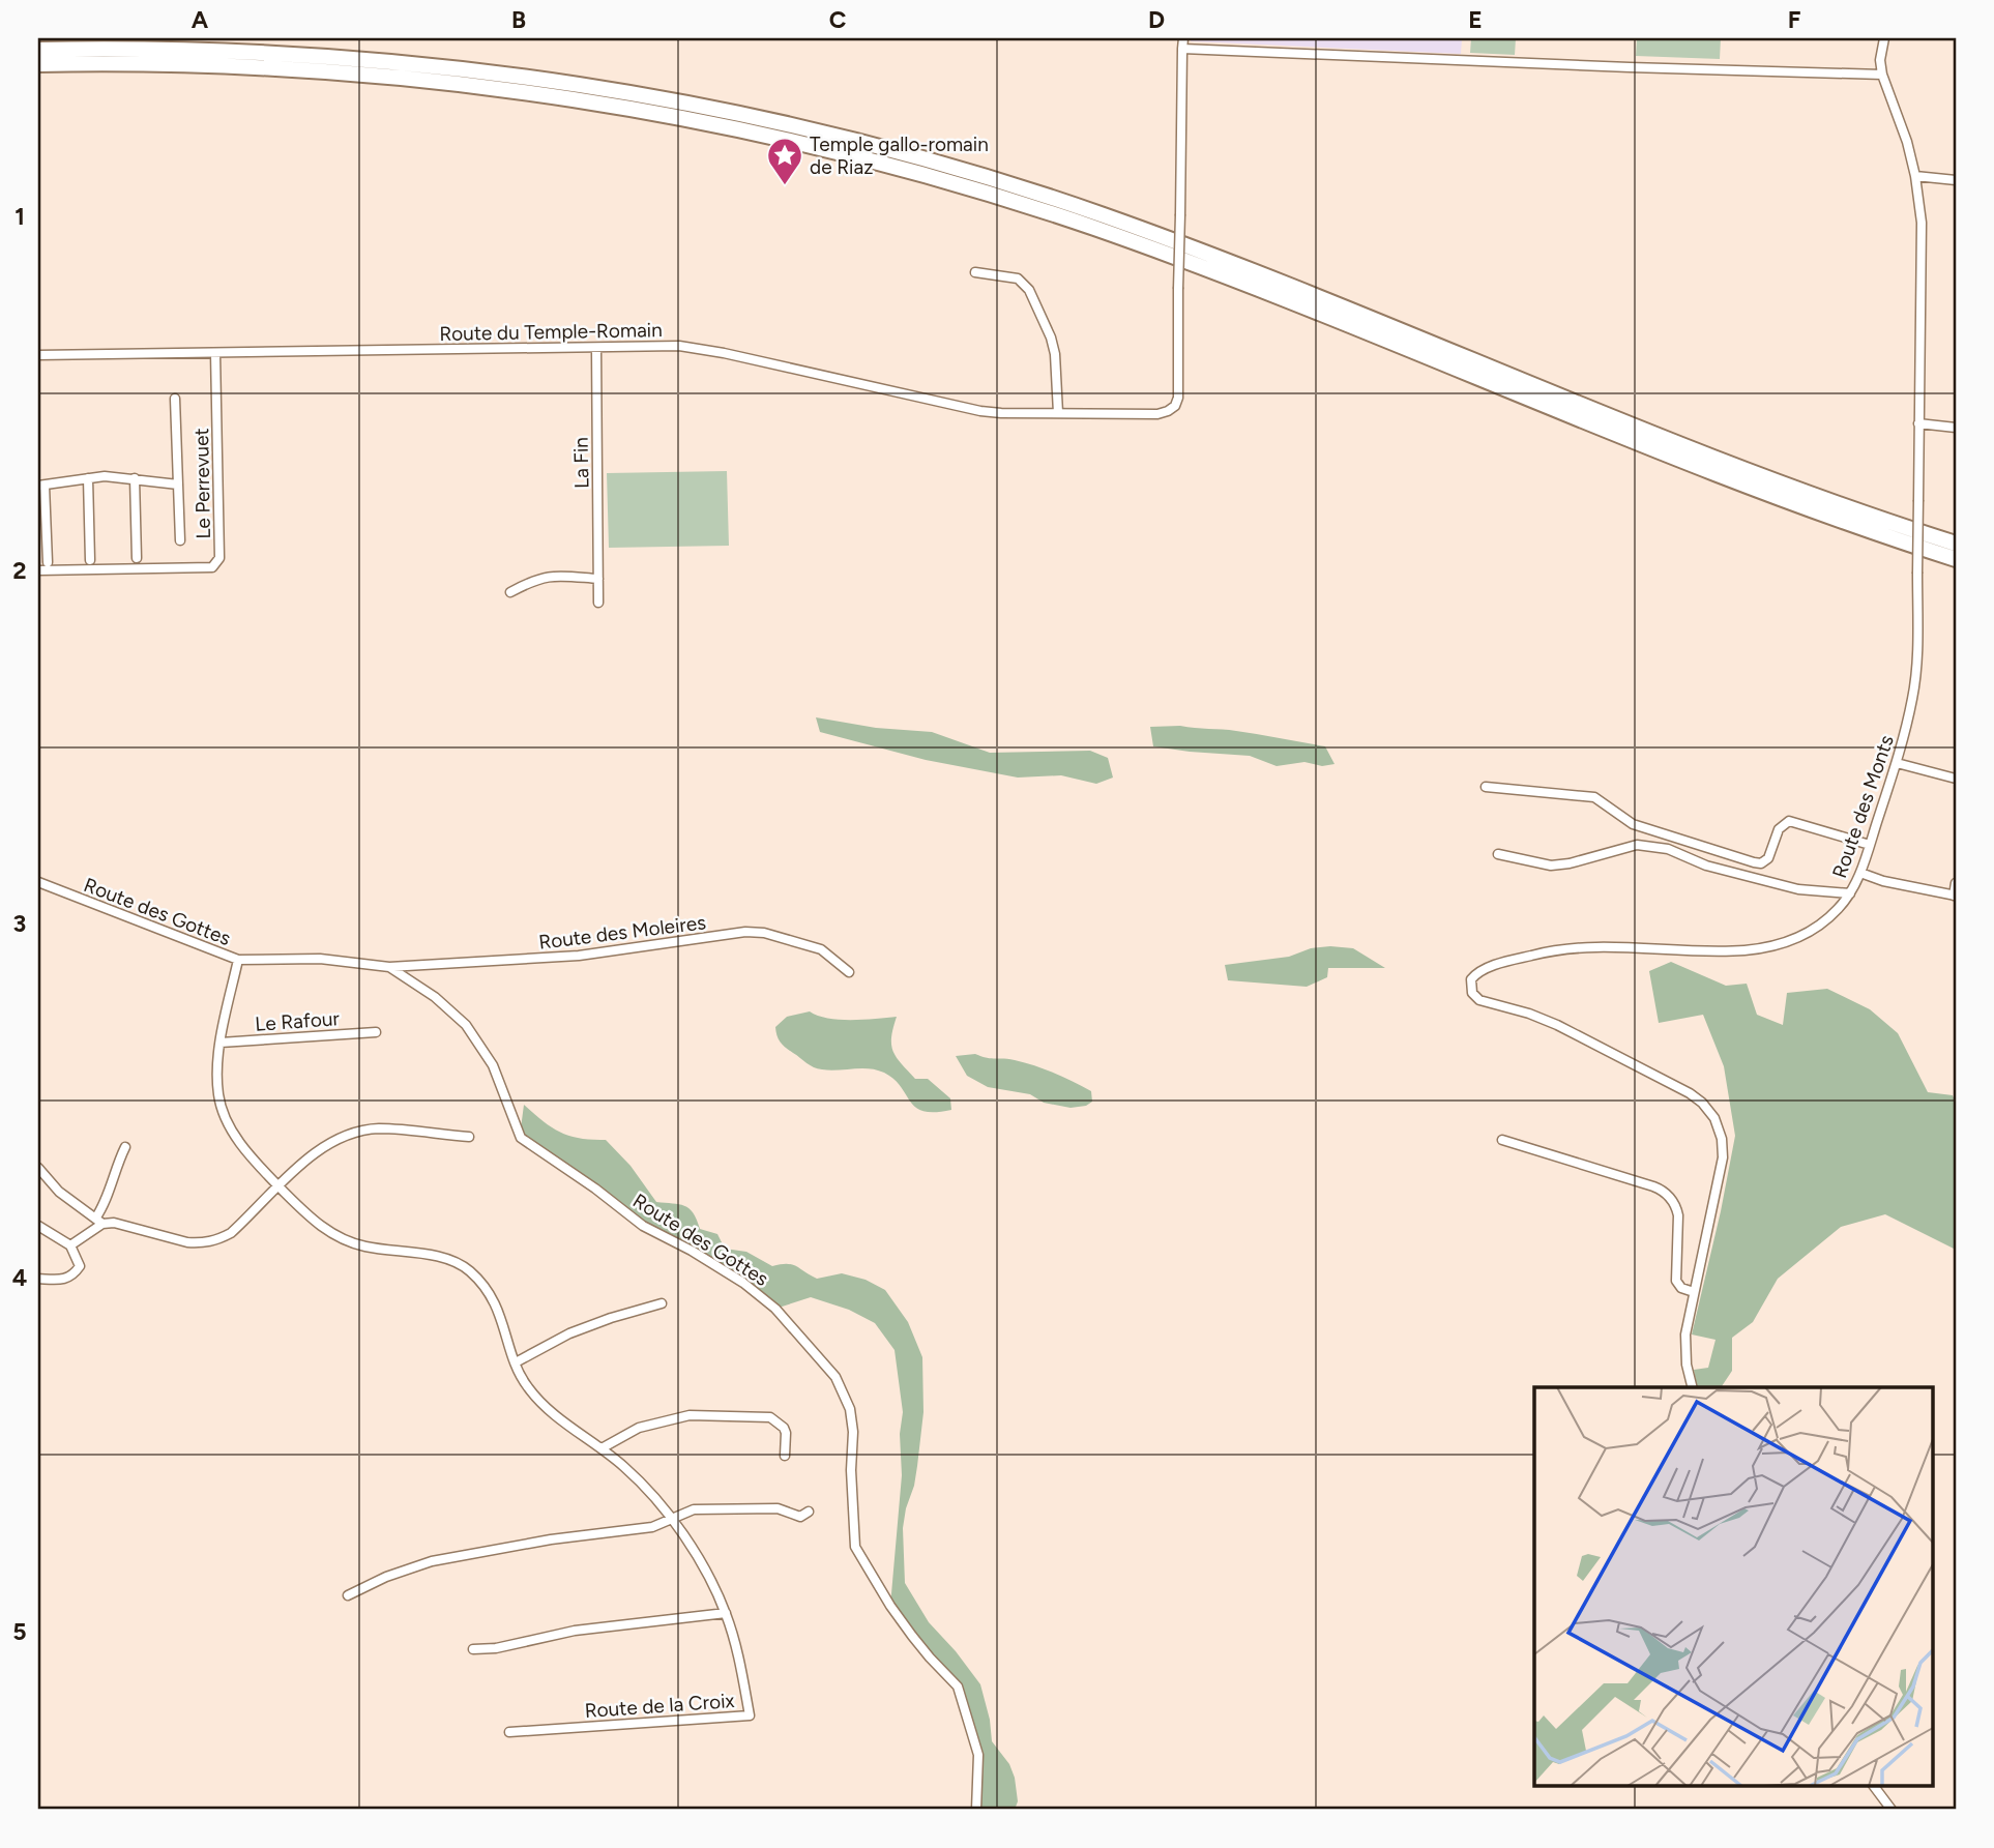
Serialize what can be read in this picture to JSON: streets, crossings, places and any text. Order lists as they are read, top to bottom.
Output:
{
  "streets": {
    "street": [
      "Route du Temple-Romain",
      "La Fin",
      "Le Perrevuet",
      "Route des Monts",
      "Route des Gottes",
      "Route des Moleires",
      "Le Rafour",
      "Route de la Croix"
    ]
  },
  "crossings": [
    ["Route du Temple-Romain", "La Fin"],
    ["Route du Temple-Romain", "Le Perrevuet"],
    ["Route des Gottes", "Route des Moleires"],
    ["Route des Gottes", "Route de la Croix"],
    ["Le Rafour", "Route de la Croix"]
  ],
  "places": {
    "place": ["Temple gallo-romain de Riaz"]
  },
  "grid": {
    "columns": [
      "A",
      "B",
      "C",
      "D",
      "E",
      "F"
    ],
    "rows": [
      "1",
      "2",
      "3",
      "4",
      "5"
    ]
  }
}
